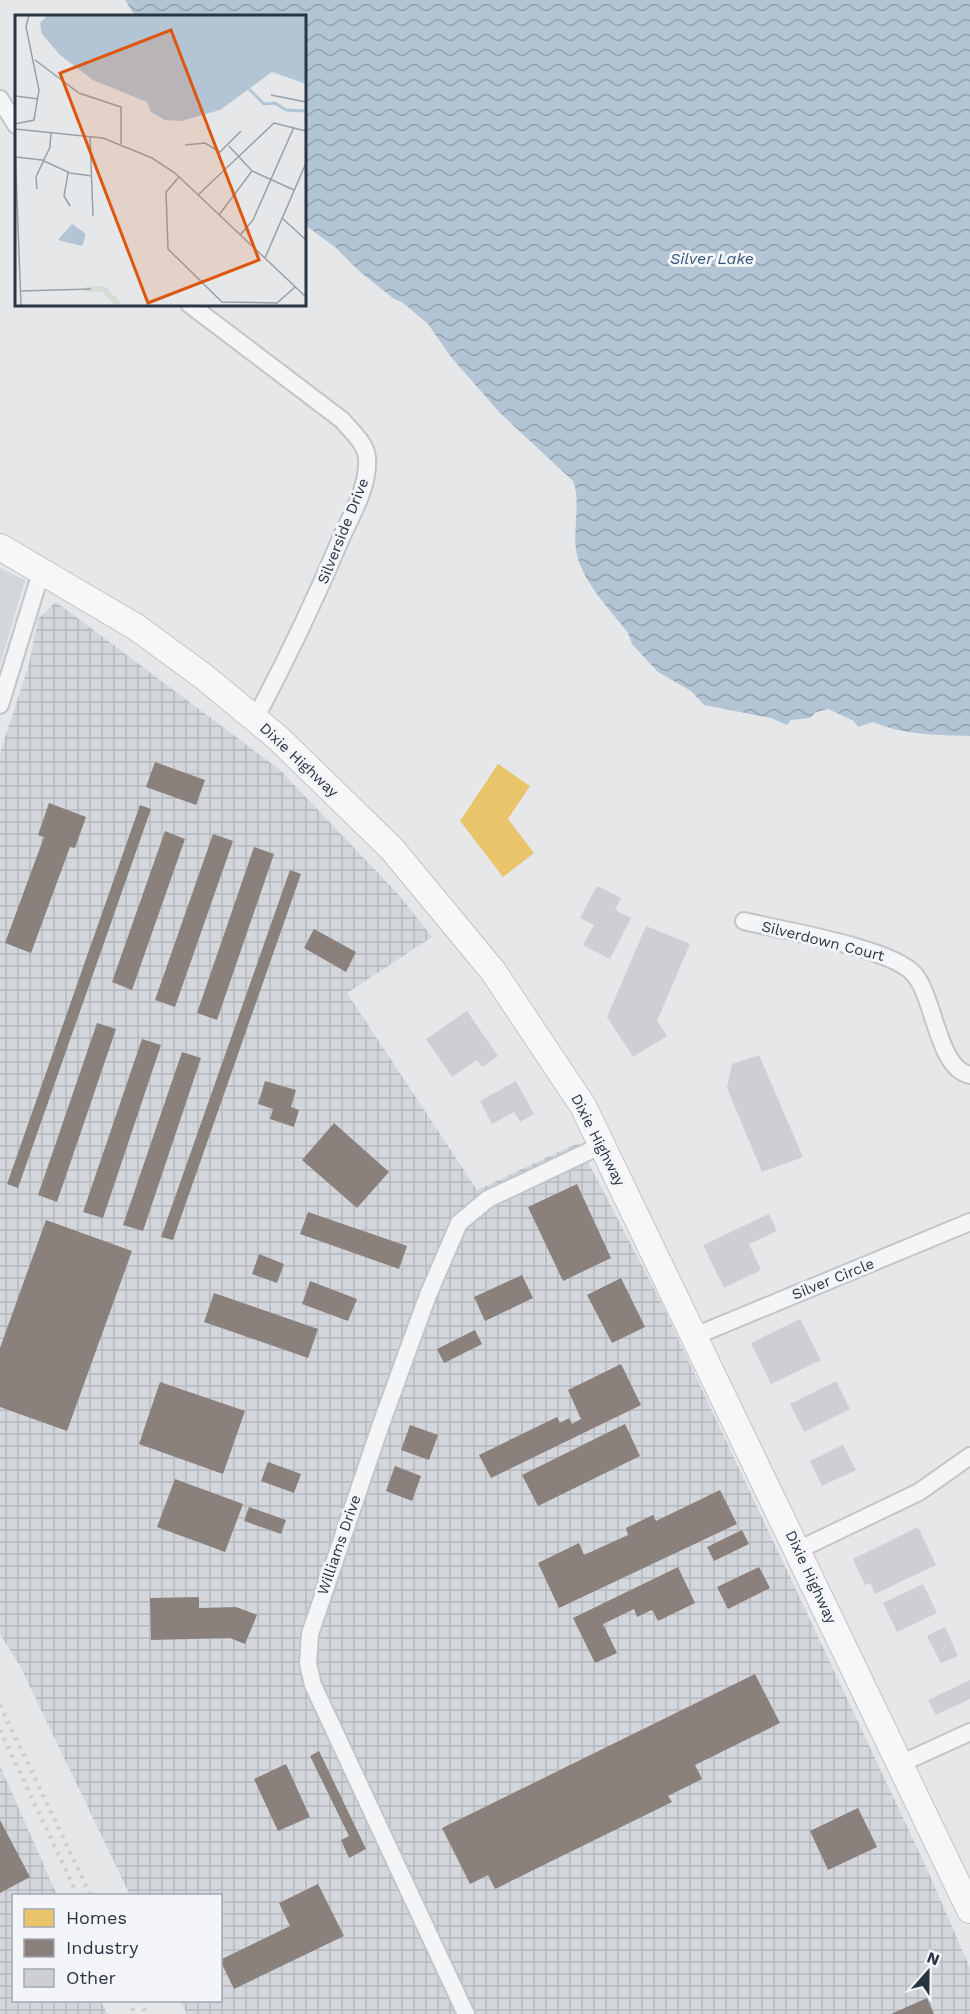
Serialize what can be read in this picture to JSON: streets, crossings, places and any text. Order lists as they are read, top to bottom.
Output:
{
  "streets": {
    "main road": ["Dixie Highway"],
    "street": [
      "Silverside Drive",
      "Silverdown Court",
      "Silver Circle",
      "Williams Drive"
    ]
  },
  "crossings": [
    ["Silverside Drive", "Dixie Highway"],
    ["Dixie Highway", "Silver Circle"],
    ["Dixie Highway", "Williams Drive"]
  ],
  "water": ["Silver Lake"],
  "legend": ["Homes", "Industry", "Other"],
  "north": "top"
}
